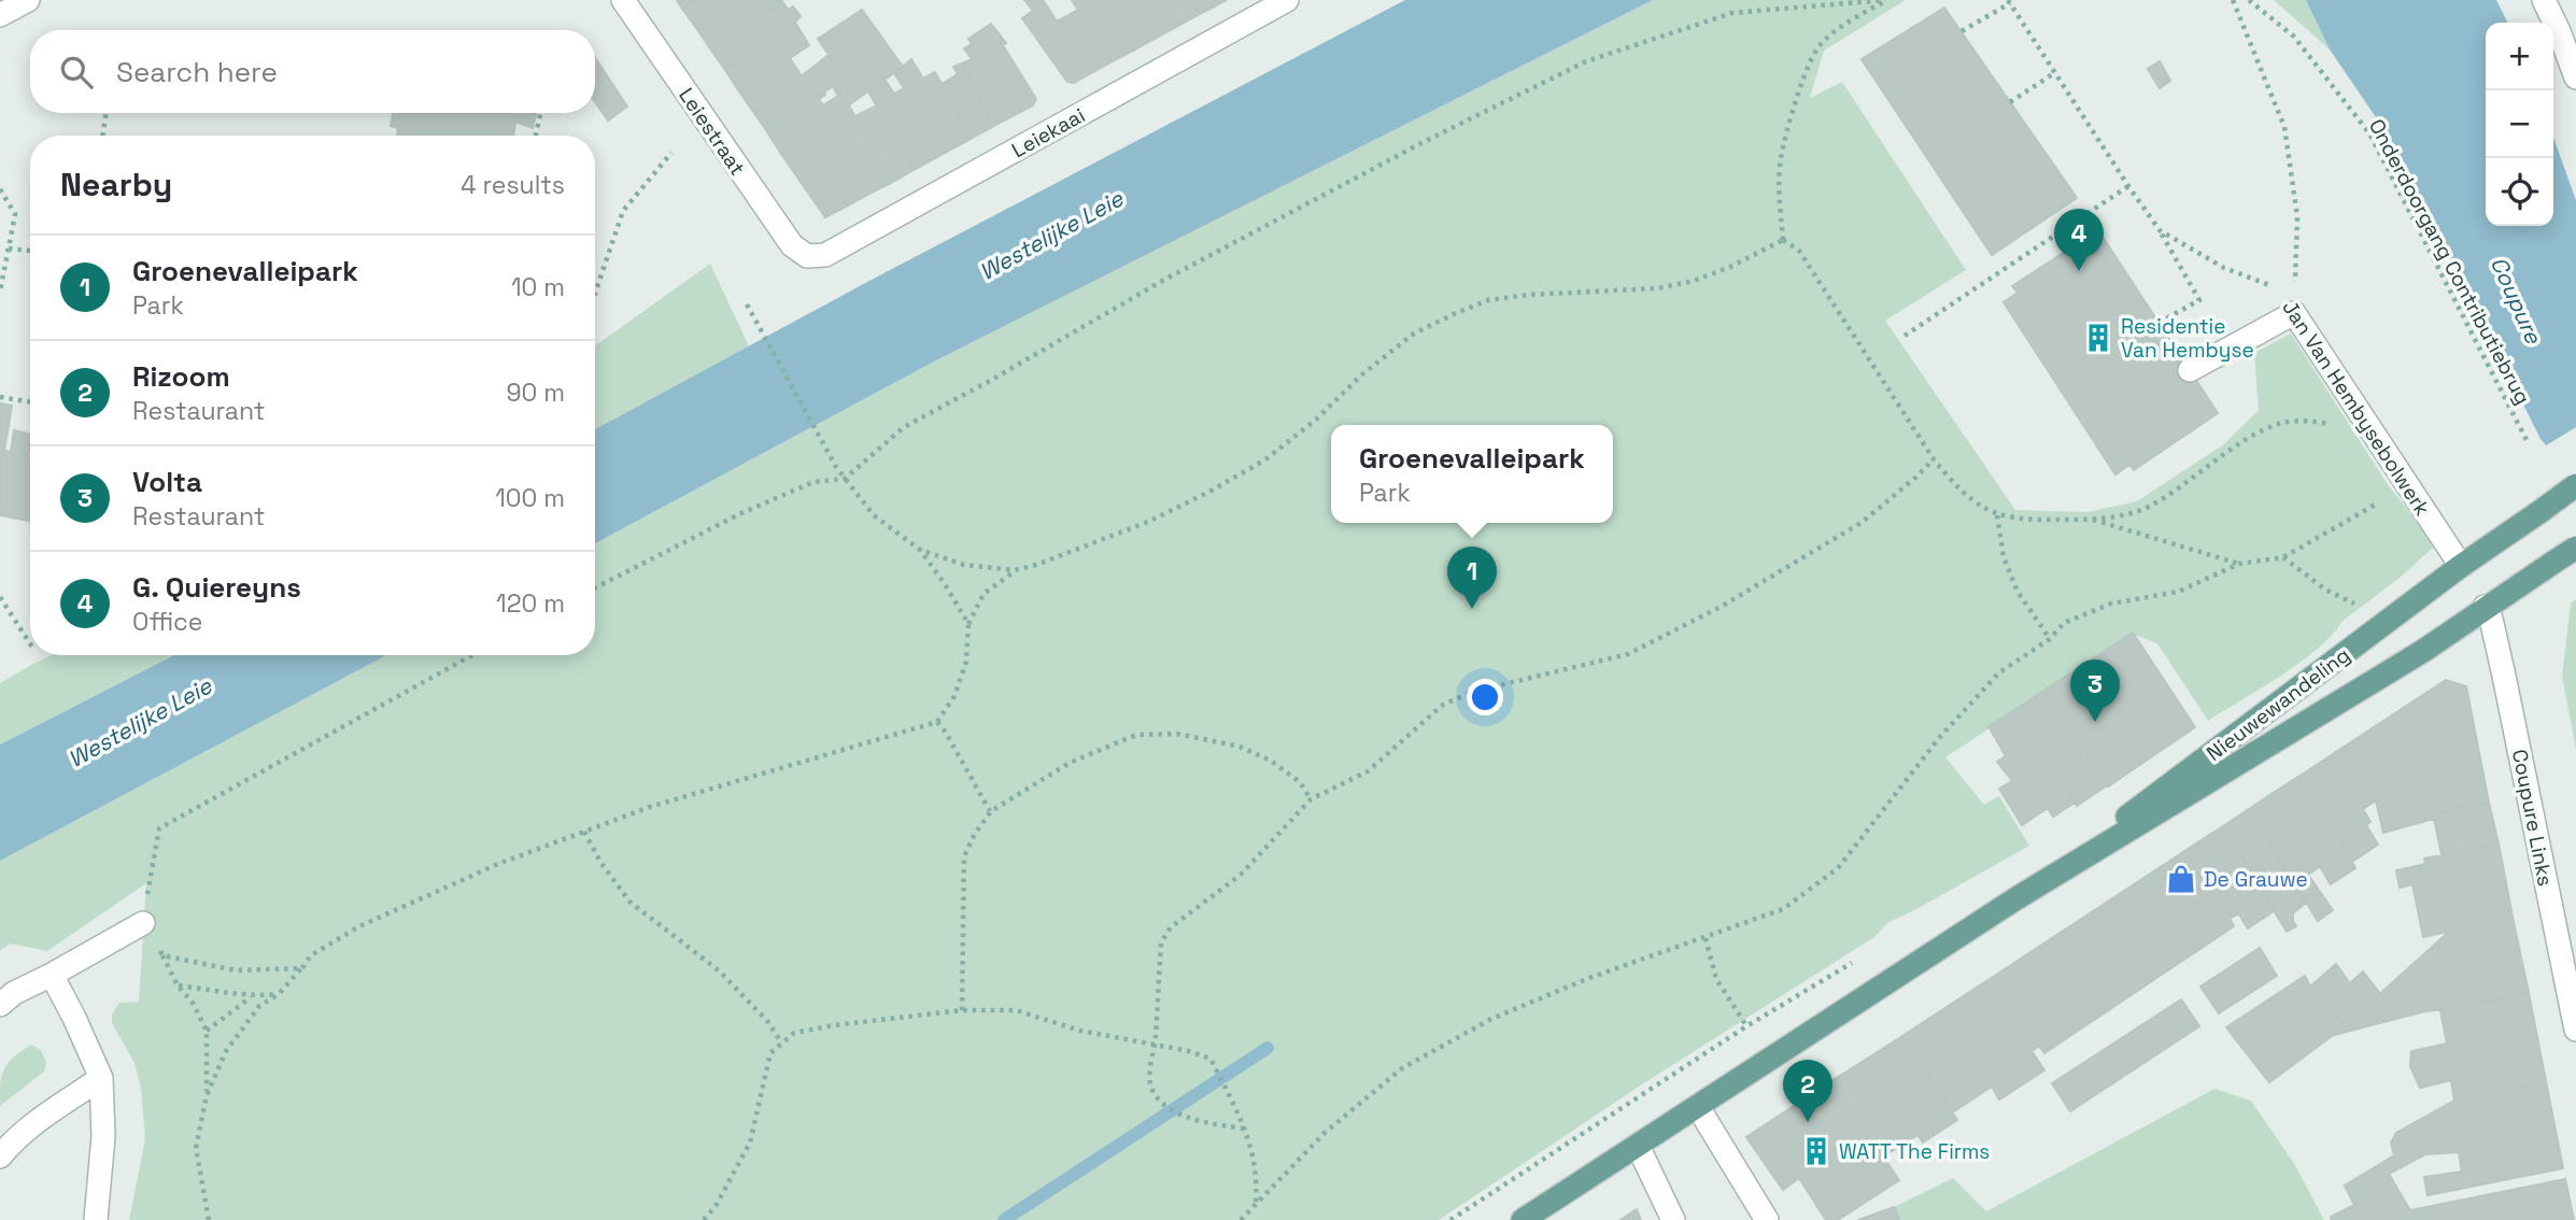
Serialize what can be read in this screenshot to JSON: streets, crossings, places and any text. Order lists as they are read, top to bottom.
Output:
{
  "streets": {
    "main road": ["Nieuwewandeling"],
    "street": [
      "Leiestraat",
      "Leiekaai",
      "Jan Van Hembysebolwerk",
      "Coupure Links"
    ],
    "path": ["Onderdoorgang Contributiebrug"]
  },
  "crossings": [
    ["Leiestraat", "Leiekaai"],
    ["Jan Van Hembysebolwerk", "Nieuwewandeling"],
    ["Nieuwewandeling", "Coupure Links"]
  ],
  "water": ["Westelijke Leie", "Coupure"],
  "places": {
    "building": ["Residentie Van Hembyse", "WATT The Firms"],
    "shop": ["De Grauwe"]
  },
  "page": {
    "map_buttons": ["+", "−"],
    "search": "Search here",
    "heading": ["Nearby", "4 results"],
    "pins": [
      "4",
      "1",
      "3",
      "2"
    ],
    "list": [
      {
        "mark": "1",
        "name": "Groenevalleipark",
        "note": "Park",
        "value": "10 m"
      },
      {
        "mark": "2",
        "name": "Rizoom",
        "note": "Restaurant",
        "value": "90 m"
      },
      {
        "mark": "3",
        "name": "Volta",
        "note": "Restaurant",
        "value": "100 m"
      },
      {
        "mark": "4",
        "name": "G. Quiereyns",
        "note": "Office",
        "value": "120 m"
      }
    ],
    "popup": ["Groenevalleipark", "Park"]
  }
}
